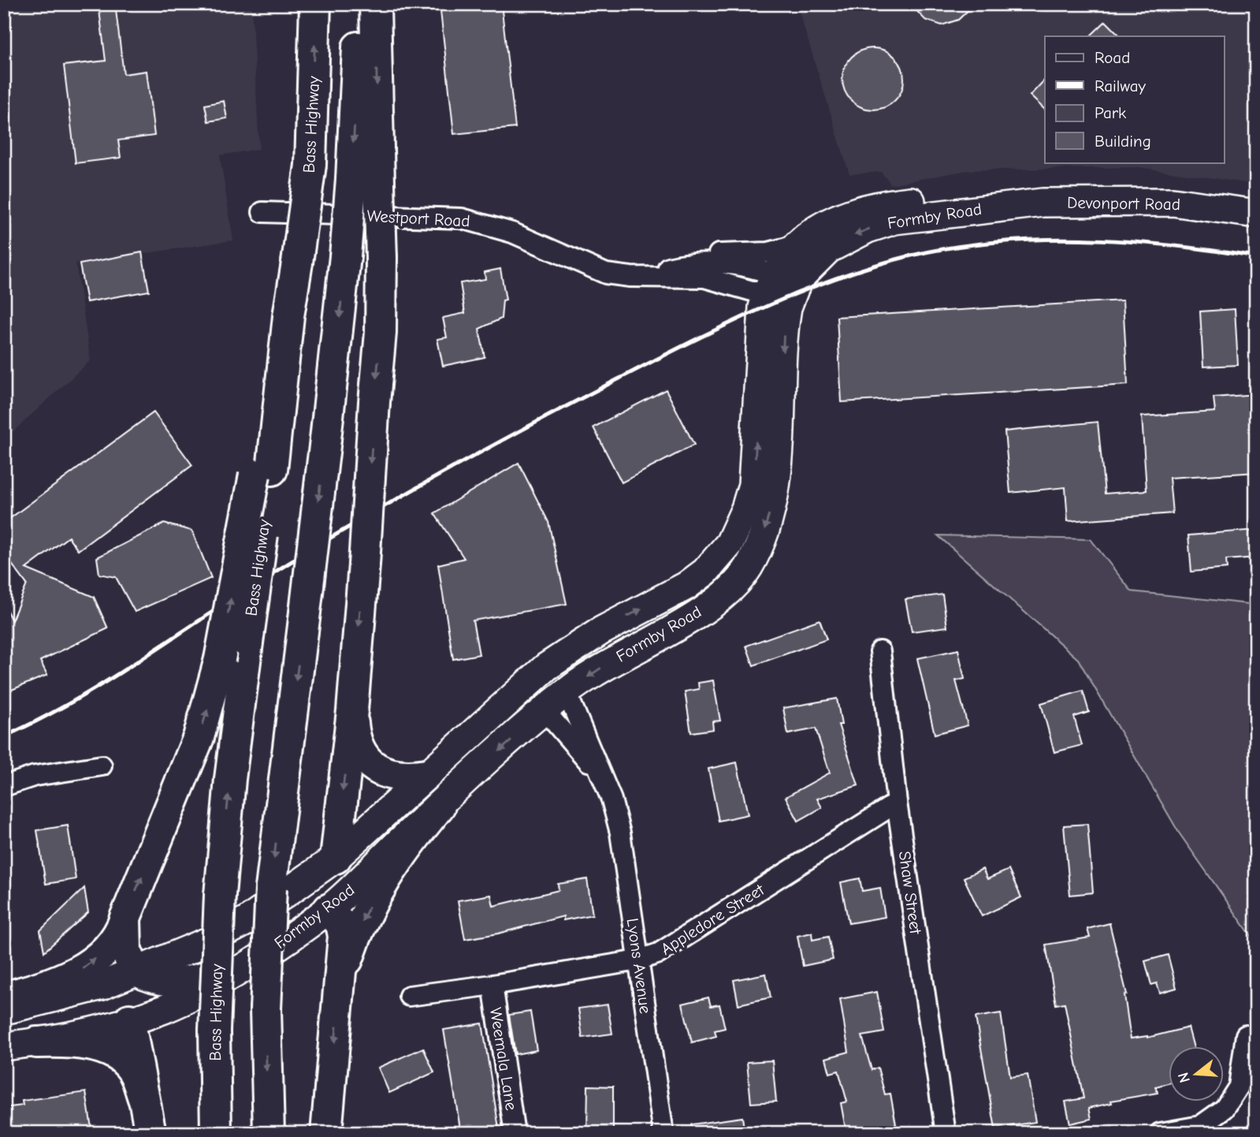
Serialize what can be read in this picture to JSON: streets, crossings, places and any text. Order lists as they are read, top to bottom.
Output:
{
  "streets": {
    "highway": ["Bass Highway"],
    "main road": ["Devonport Road", "Formby Road"],
    "street": [
      "Westport Road",
      "Shaw Street",
      "Appledore Street",
      "Lyons Avenue",
      "Weemala Lane"
    ]
  },
  "crossings": [
    ["Devonport Road", "Formby Road"],
    ["Formby Road", "Westport Road"],
    ["Formby Road", "Lyons Avenue"],
    ["Shaw Street", "Appledore Street"],
    ["Appledore Street", "Lyons Avenue"],
    ["Appledore Street", "Weemala Lane"]
  ],
  "legend": [
    "Road",
    "Railway",
    "Park",
    "Building"
  ],
  "north": "left"
}
